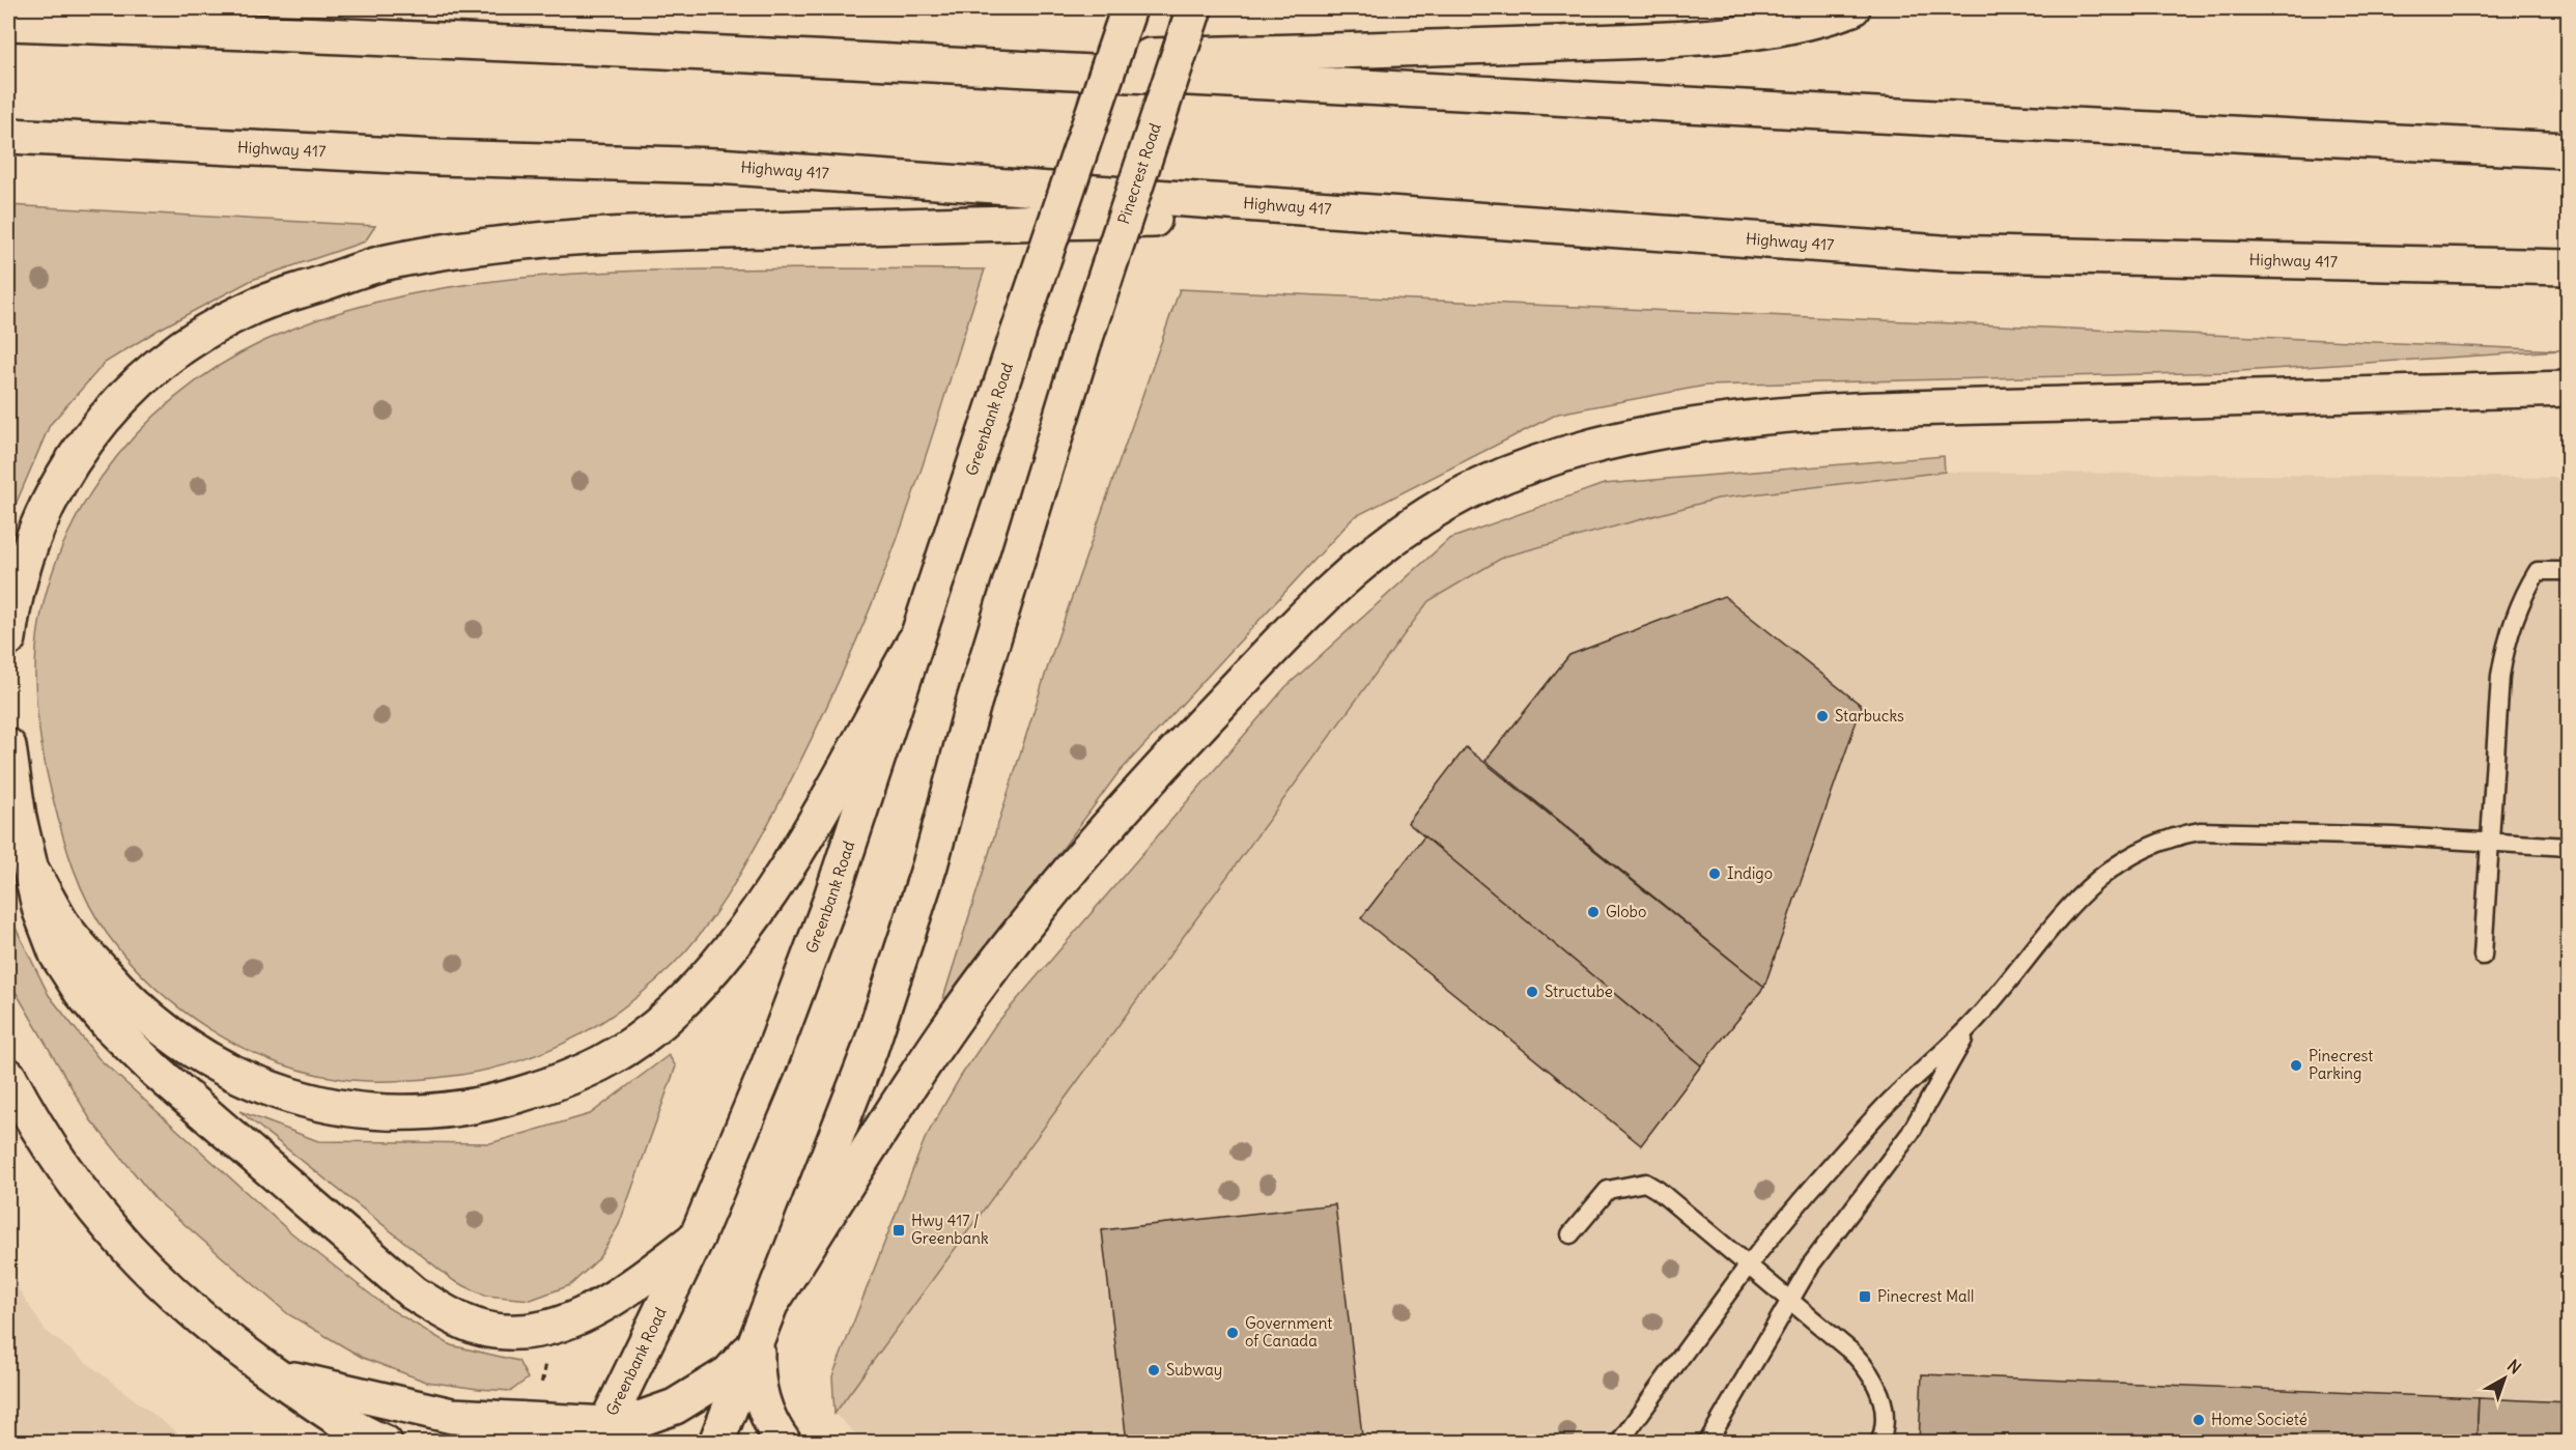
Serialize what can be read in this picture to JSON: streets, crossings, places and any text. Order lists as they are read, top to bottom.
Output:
{
  "streets": {
    "main road": ["Highway 417", "Pinecrest Road", "Greenbank Road"]
  },
  "places": {
    "other": [
      "Starbucks",
      "Indigo",
      "Globo",
      "Structube",
      "Pinecrest Parking",
      "Government of Canada",
      "Subway",
      "Home Societé"
    ],
    "transit": ["Hwy 417 / Greenbank", "Pinecrest Mall"]
  },
  "north": "top right"
}
